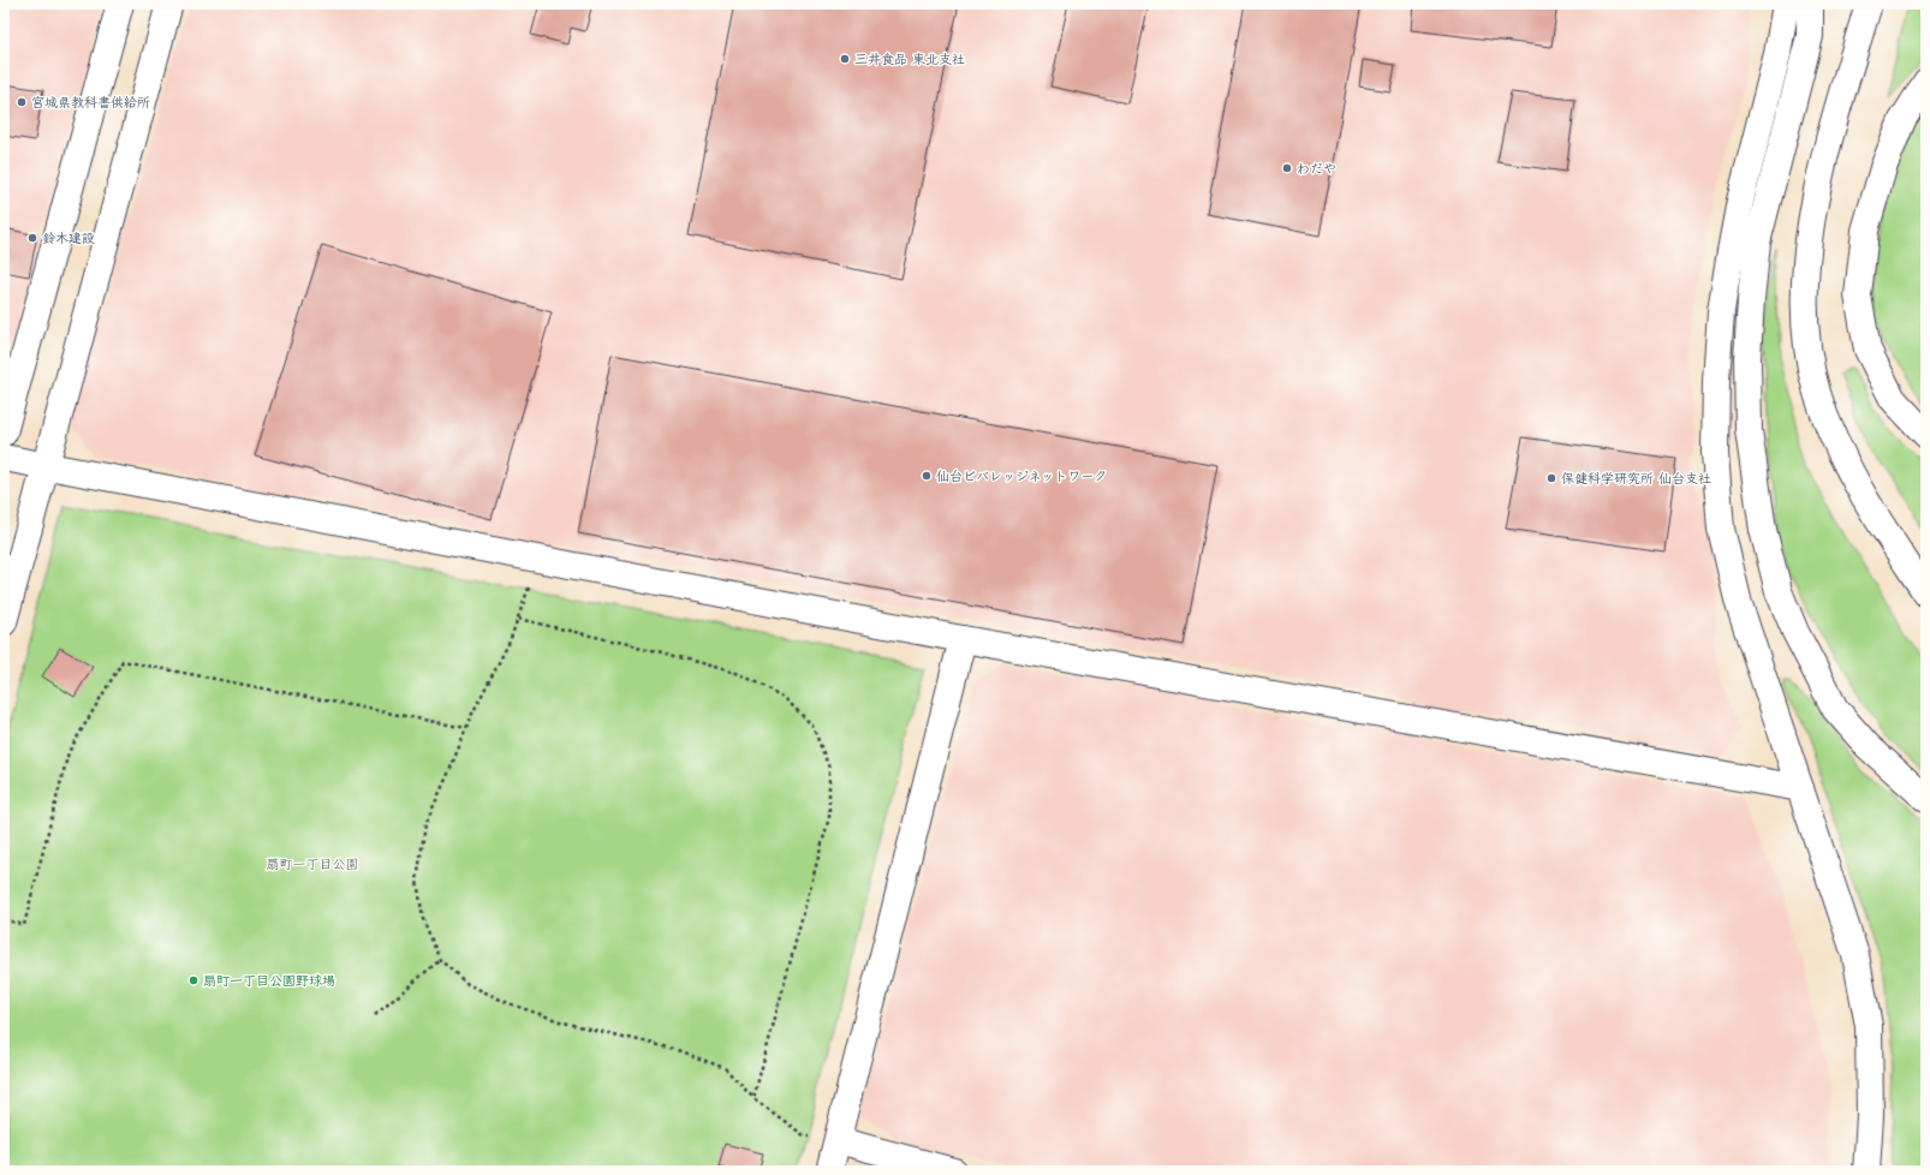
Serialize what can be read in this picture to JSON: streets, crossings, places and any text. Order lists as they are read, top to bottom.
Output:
{
  "parks": ["扇町一丁目公園"],
  "places": [
    "三井食品 東北支社",
    "宮城県教科書供給所",
    "わだや",
    "鈴木建設",
    "仙台ビバレッジネットワーク",
    "保健科学研究所 仙台支社",
    "扇町一丁目公園野球場"
  ]
}
